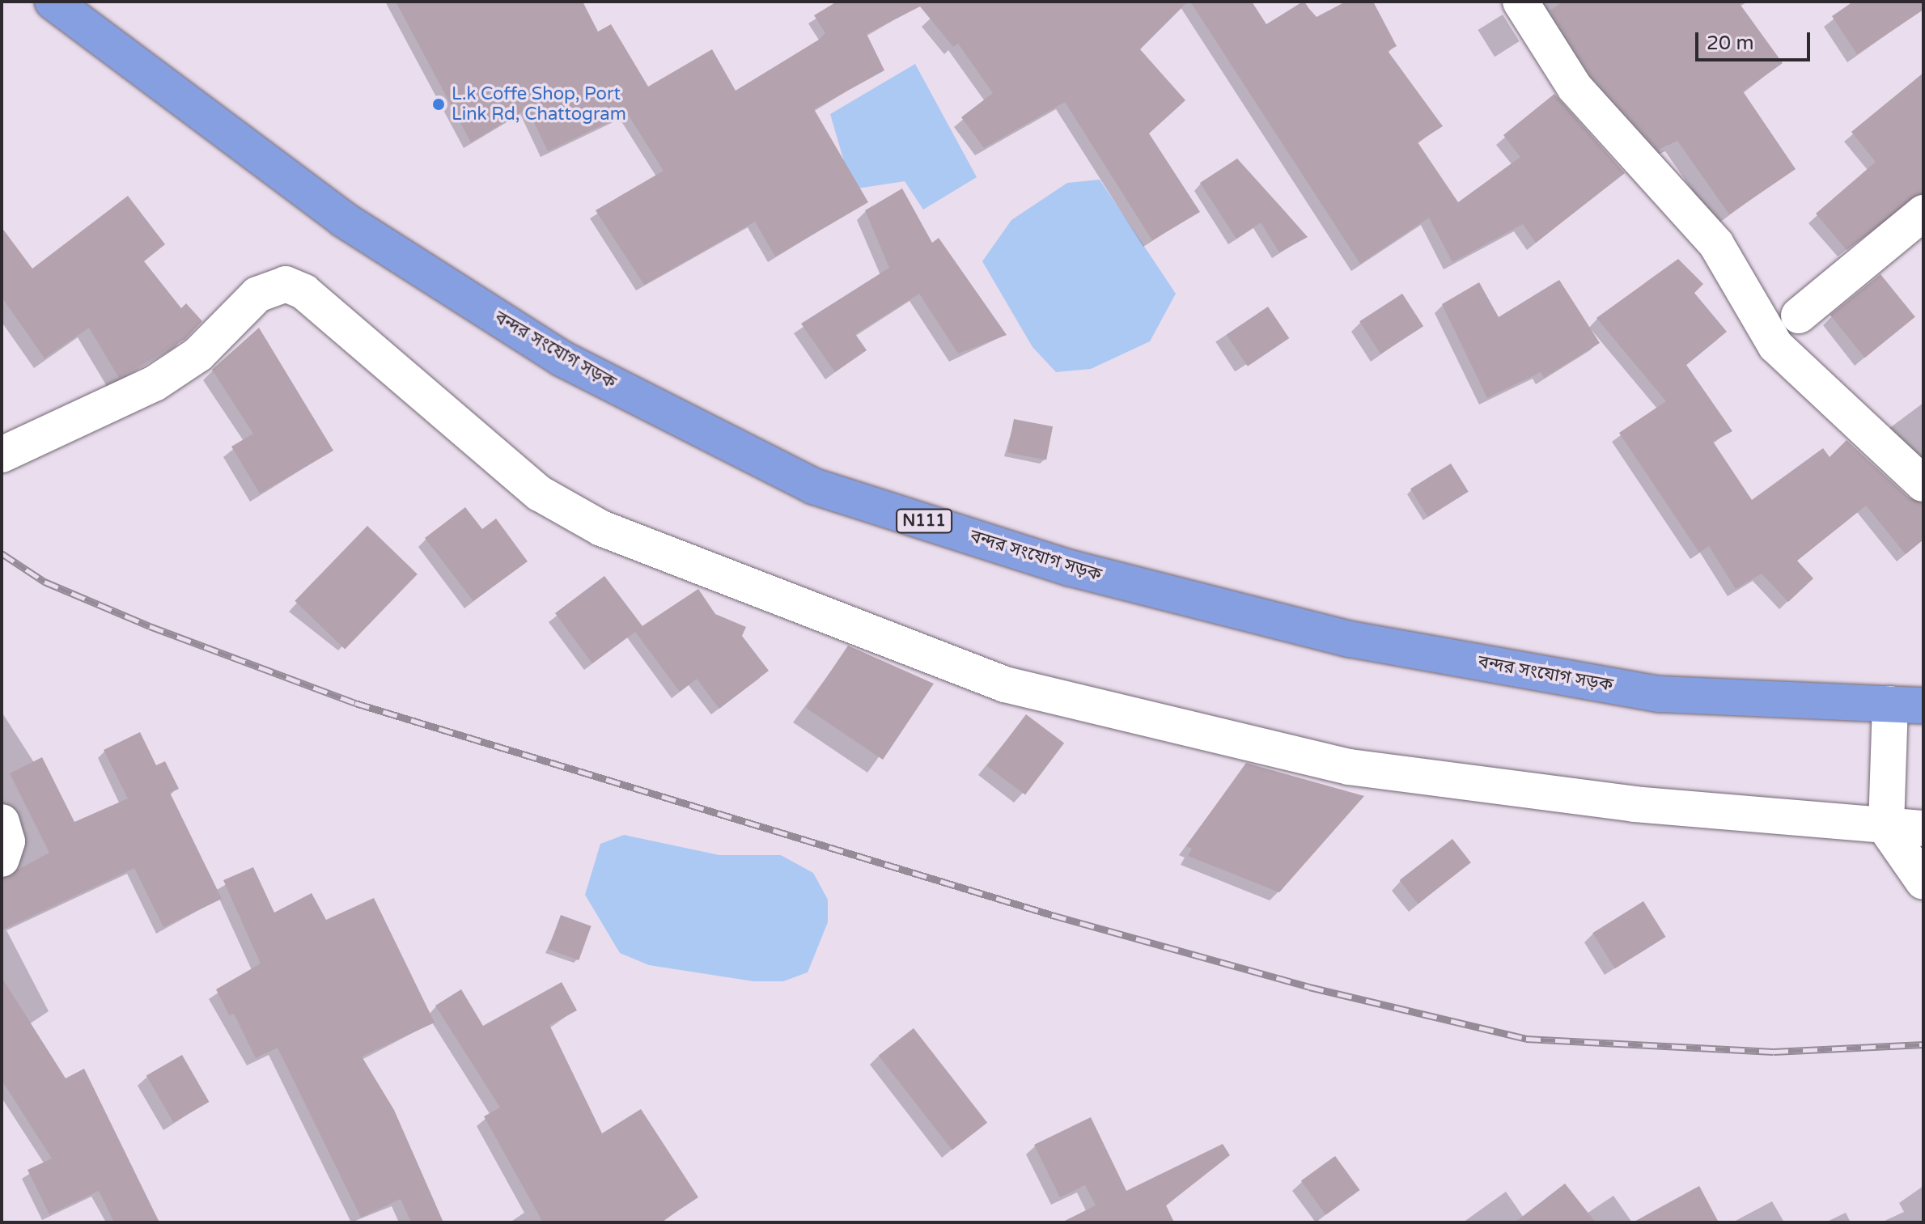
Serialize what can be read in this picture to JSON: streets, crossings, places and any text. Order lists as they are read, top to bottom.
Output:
{
  "streets": {
    "highway": ["বন্দর সংযোগ সড়ক", "N111"]
  },
  "places": ["L.k Coffe Shop, Port Link Rd, Chattogram"],
  "scale_bar": "20 m"
}
